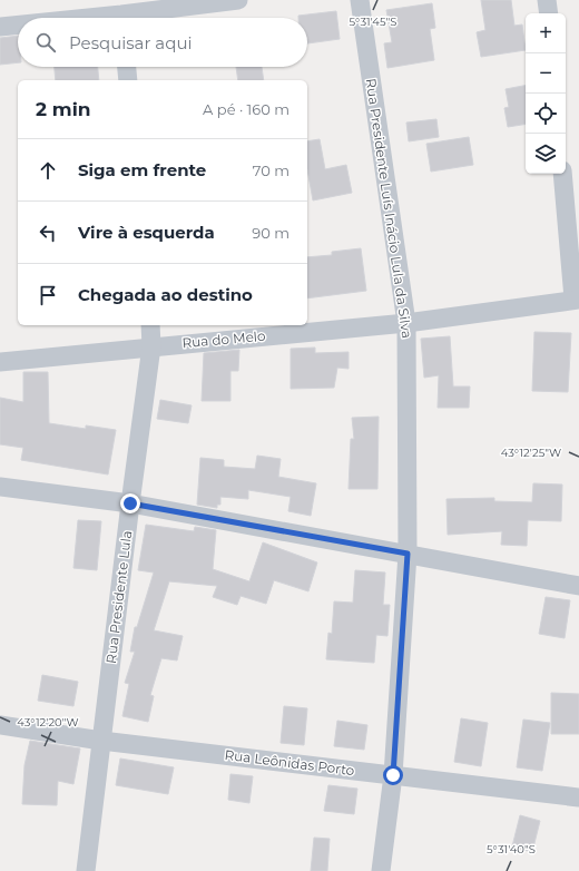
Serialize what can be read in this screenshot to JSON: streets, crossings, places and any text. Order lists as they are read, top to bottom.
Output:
{
  "streets": {
    "street": [
      "Rua Presidente Luís Inácio Lula da Silva",
      "Rua do Melo",
      "Rua Presidente Lula",
      "Rua Leônidas Porto"
    ]
  },
  "crossings": [
    ["Rua Presidente Luís Inácio Lula da Silva", "Rua do Melo"],
    ["Rua Presidente Luís Inácio Lula da Silva", "Rua Leônidas Porto"],
    ["Rua do Melo", "Rua Presidente Lula"],
    ["Rua Presidente Lula", "Rua Leônidas Porto"]
  ],
  "page": {
    "map_buttons": ["+", "−"],
    "search": "Pesquisar aqui",
    "heading": ["2 min", "A pé · 160 m"],
    "list": [
      ["Siga em frente", "70 m"],
      ["Vire à esquerda", "90 m"],
      "Chegada ao destino"
    ]
  },
  "coordinates": [
    "5°31'45\"S",
    "43°12'25\"W",
    "43°12'20\"W",
    "5°31'40\"S"
  ]
}
